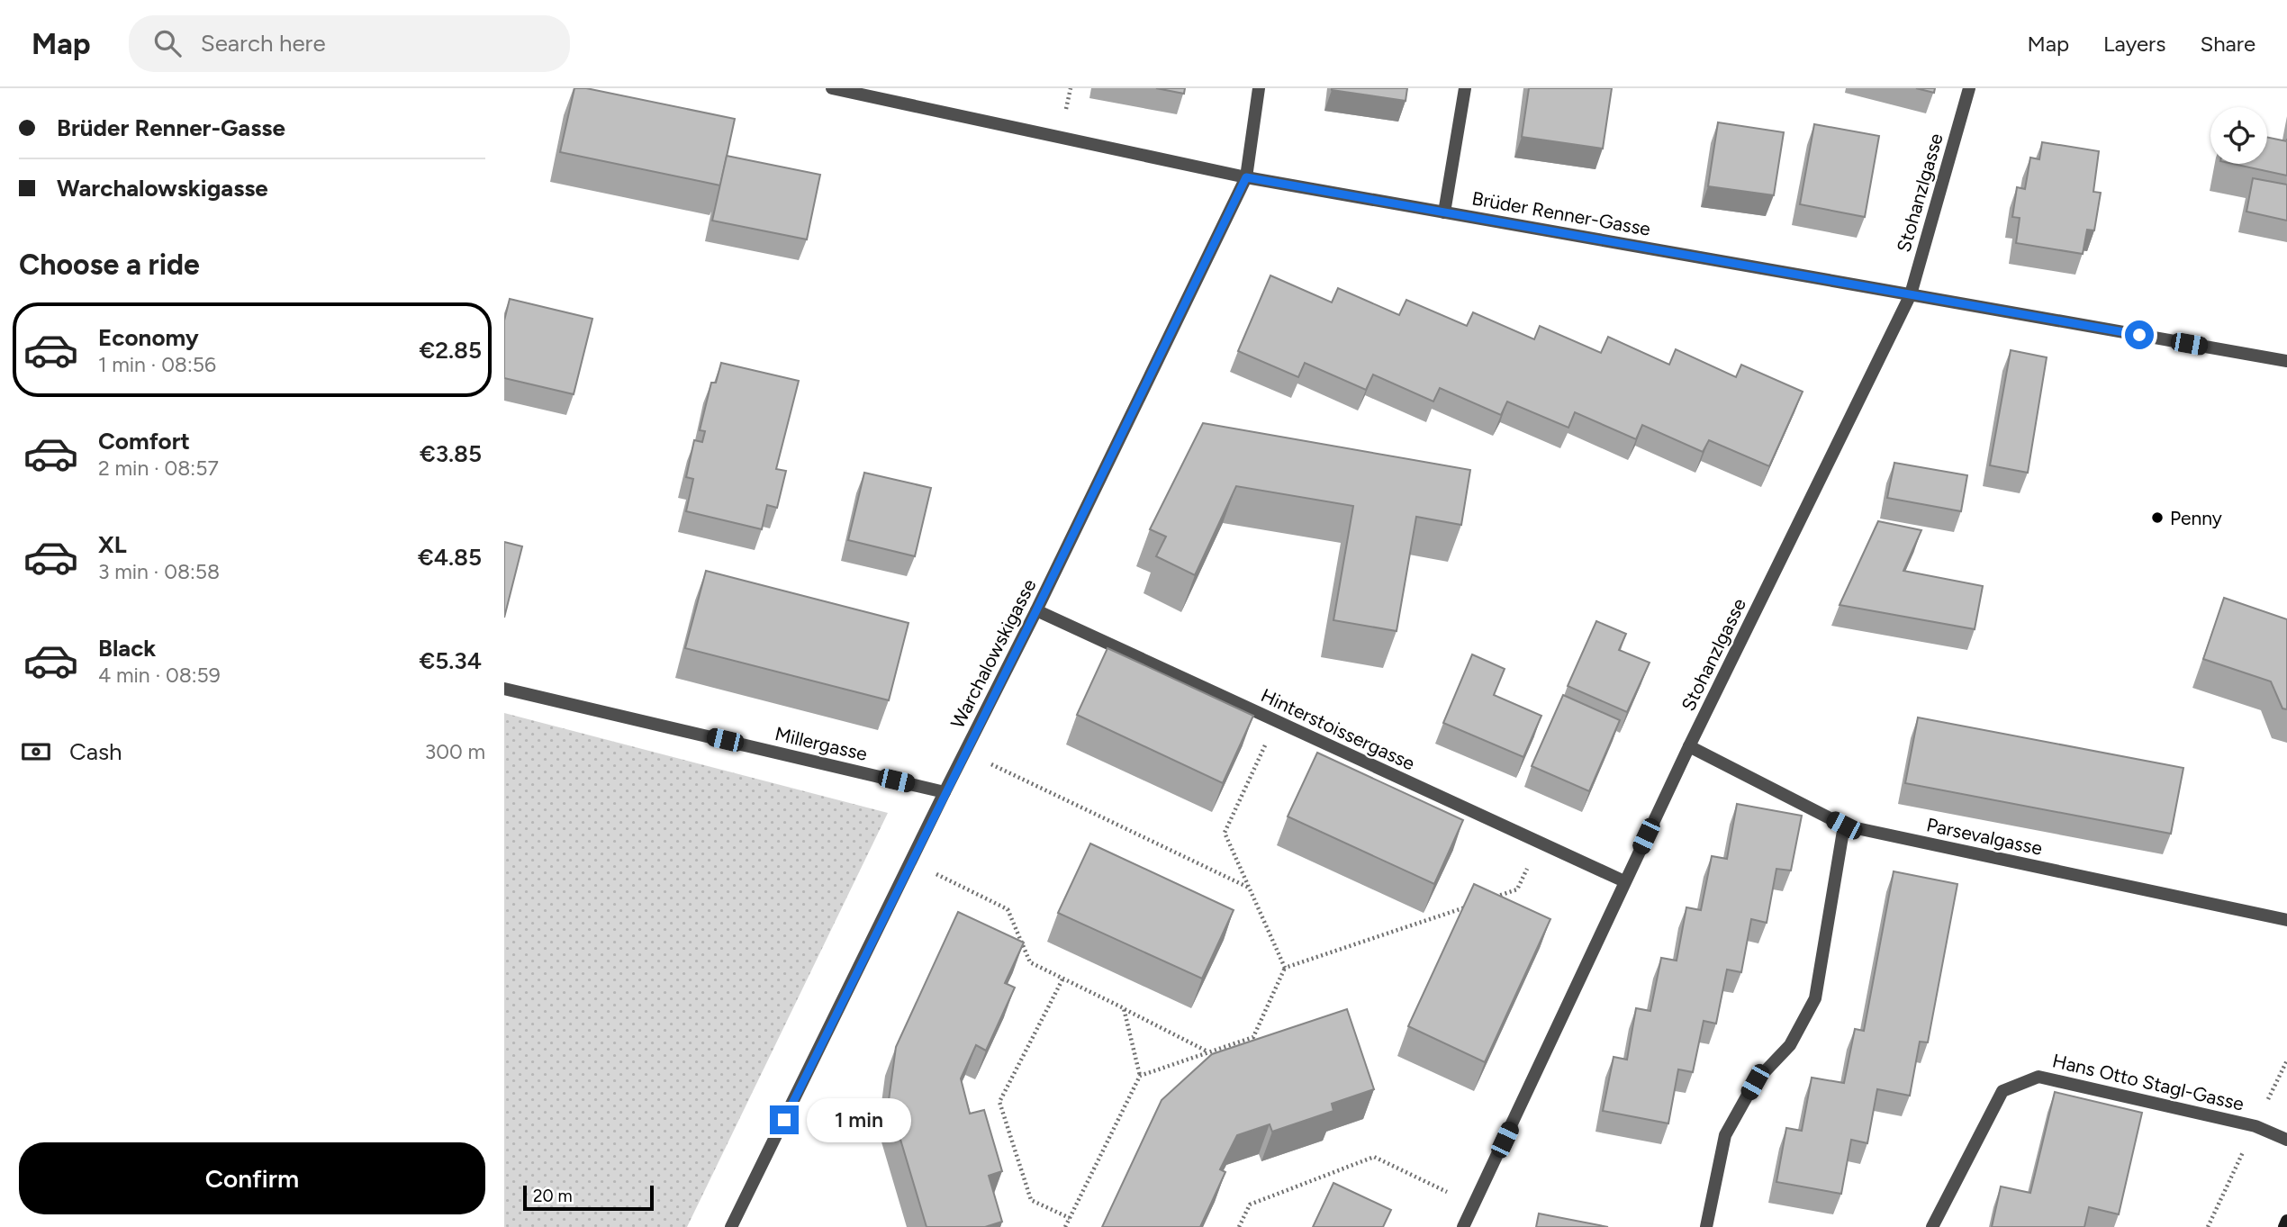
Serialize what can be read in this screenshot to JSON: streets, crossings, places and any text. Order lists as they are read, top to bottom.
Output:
{
  "streets": {
    "street": [
      "Stohanzlgasse",
      "Brüder Renner-Gasse",
      "Warchalowskigasse",
      "Hinterstoissergasse",
      "Millergasse",
      "Parsevalgasse",
      "Hans Otto Stagl-Gasse"
    ]
  },
  "crossings": [
    ["Stohanzlgasse", "Brüder Renner-Gasse"],
    ["Stohanzlgasse", "Hinterstoissergasse"],
    ["Stohanzlgasse", "Parsevalgasse"],
    ["Brüder Renner-Gasse", "Warchalowskigasse"],
    ["Warchalowskigasse", "Hinterstoissergasse"],
    ["Warchalowskigasse", "Millergasse"]
  ],
  "places": ["Penny"],
  "scale_bar": "20 m",
  "page": {
    "header": "Map",
    "search": "Search here",
    "nav": ["Map", "Layers", "Share"],
    "banner": ["Brüder Renner-Gasse", "Warchalowskigasse"],
    "heading": "Choose a ride",
    "list": [
      {
        "name": "Economy",
        "note": "1 min · 08:56",
        "value": "€2.85"
      },
      {
        "name": "Comfort",
        "note": "2 min · 08:57",
        "value": "€3.85"
      },
      {
        "name": "XL",
        "note": "3 min · 08:58",
        "value": "€4.85"
      },
      {
        "name": "Black",
        "note": "4 min · 08:59",
        "value": "€5.34"
      }
    ],
    "pay": ["Cash", "300 m"],
    "bubble": "1 min",
    "buttons": "Confirm",
    "scale": "20 m"
  }
}
